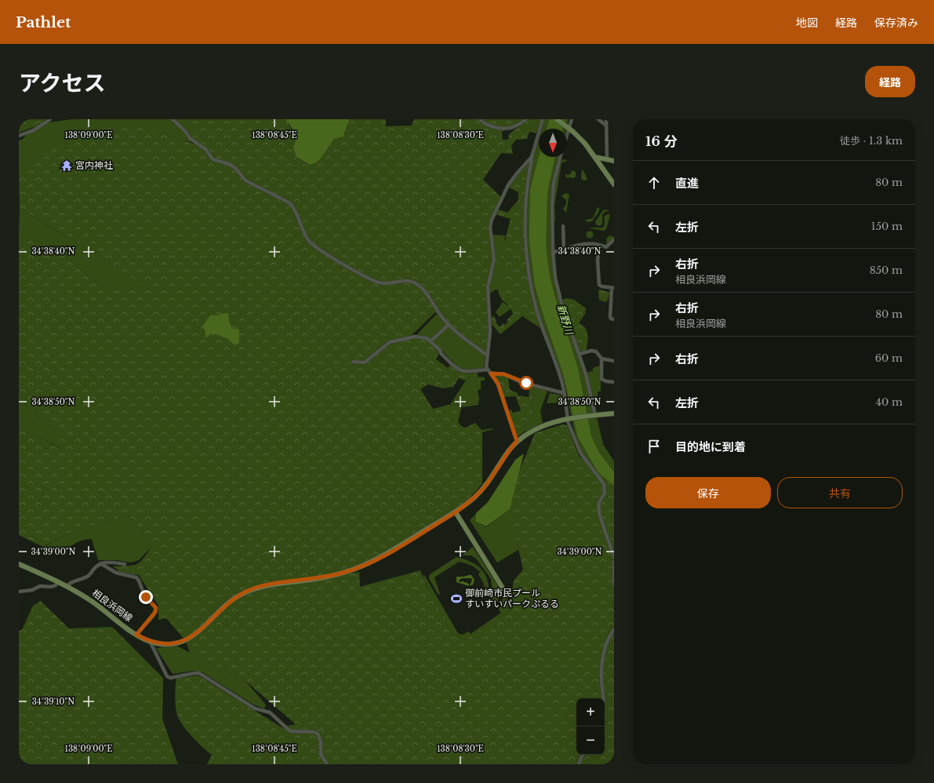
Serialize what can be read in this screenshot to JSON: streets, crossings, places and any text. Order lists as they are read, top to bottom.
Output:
{
  "streets": {
    "main road": ["相良浜岡線"]
  },
  "water": ["新野川"],
  "places": {
    "temple": ["宮内神社"],
    "sports": ["御前崎市民プール すいすいパークぷるる"]
  },
  "north": "bottom",
  "page": {
    "header": "Pathlet",
    "nav": ["地図", "経路", "保存済み"],
    "title": "アクセス",
    "buttons": [
      "経路",
      ["保存", "共有"]
    ],
    "heading": ["16 分", "徒歩 · 1.3 km"],
    "list": [
      ["直進", "80 m"],
      ["左折", "150 m"],
      ["右折", "相良浜岡線", "850 m"],
      ["右折", "相良浜岡線", "80 m"],
      ["右折", "60 m"],
      ["左折", "40 m"],
      "目的地に到着"
    ],
    "map_buttons": ["+", "−"]
  },
  "coordinates": [
    "138°09'00\"E",
    "138°08'45\"E",
    "138°08'30\"E",
    "34°38'40\"N",
    "34°38'50\"N",
    "34°39'00\"N",
    "34°39'10\"N"
  ]
}
